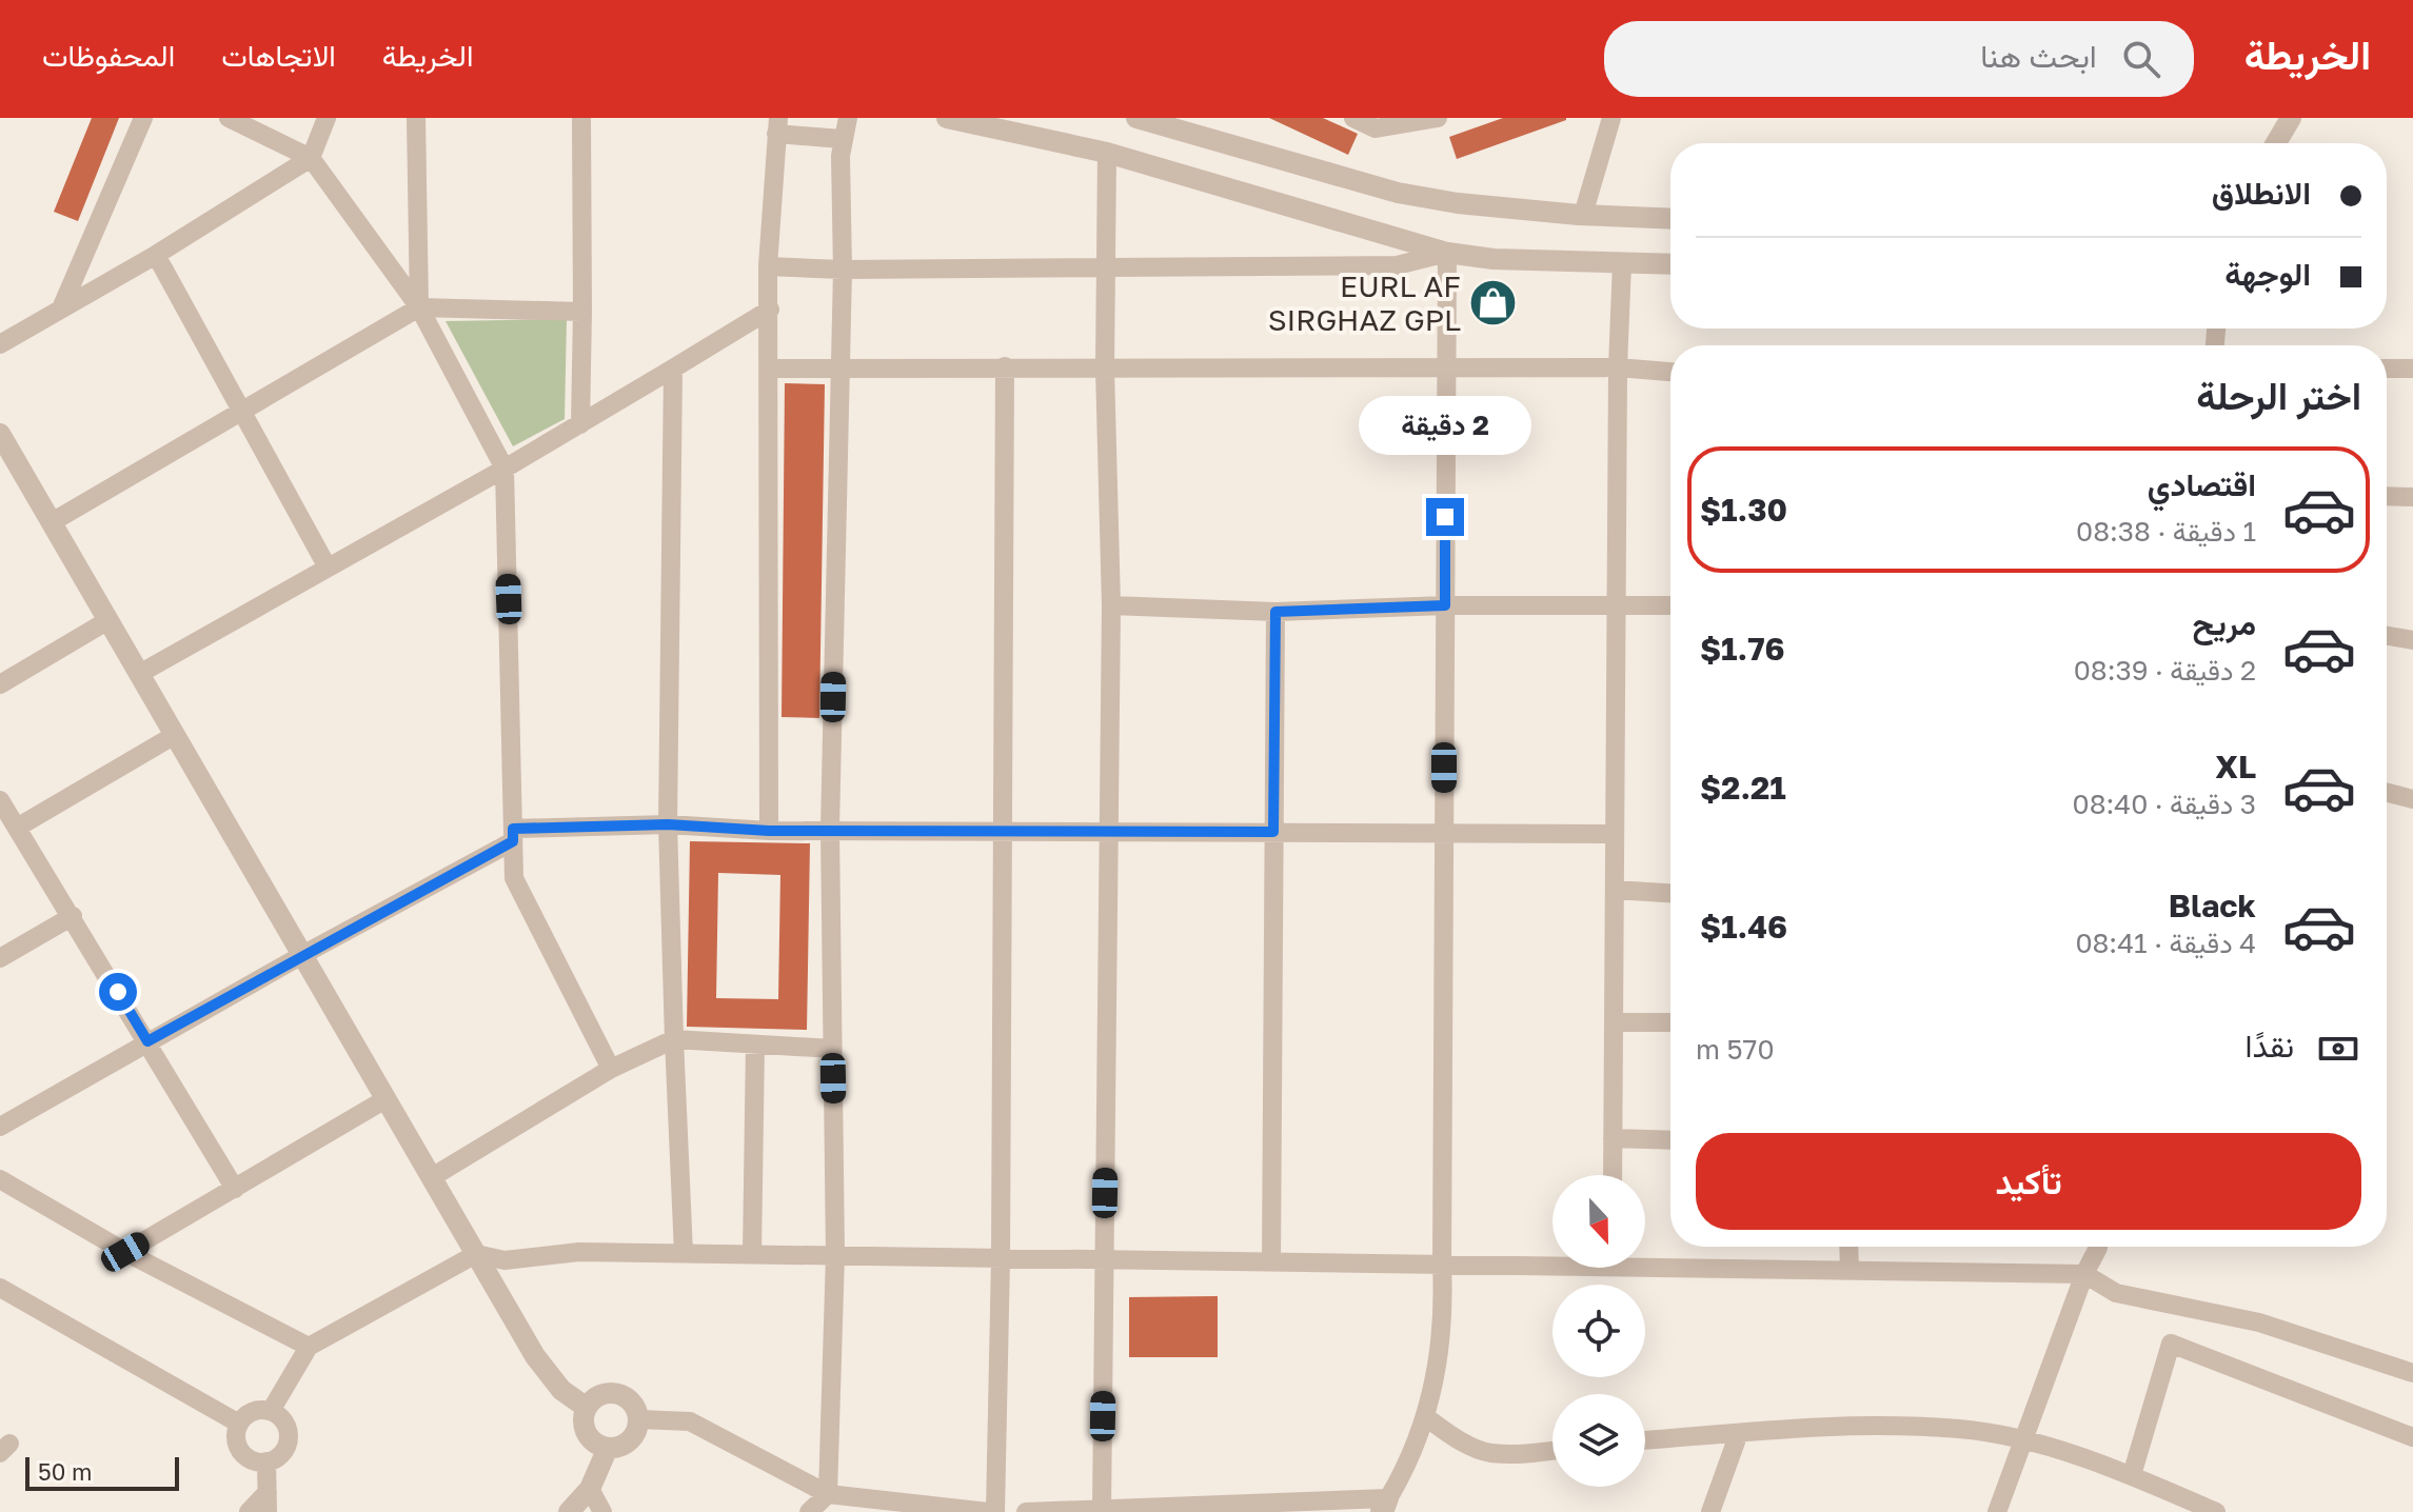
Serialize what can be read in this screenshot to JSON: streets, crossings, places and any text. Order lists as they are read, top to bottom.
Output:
{
  "places": {
    "shop": ["EURL AF SIRGHAZ GPL"]
  },
  "scale_bar": "50 m",
  "north": "bottom",
  "page": {
    "header": "الخريطة",
    "search": "ابحث هنا",
    "nav": ["الخريطة", "الاتجاهات", "المحفوظات"],
    "banner": ["الانطلاق", "الوجهة"],
    "heading": "اختر الرحلة",
    "bubble": "2 دقيقة",
    "list": [
      {
        "name": "اقتصادي",
        "note": "1 دقيقة · 08:38",
        "value": "$1.30"
      },
      {
        "name": "مريح",
        "note": "2 دقيقة · 08:39",
        "value": "$1.76"
      },
      {
        "name": "XL",
        "note": "3 دقيقة · 08:40",
        "value": "$2.21"
      },
      {
        "name": "Black",
        "note": "4 دقيقة · 08:41",
        "value": "$1.46"
      }
    ],
    "pay": ["نقدًا", "570 m"],
    "buttons": "تأكيد",
    "scale": "50 m"
  }
}
